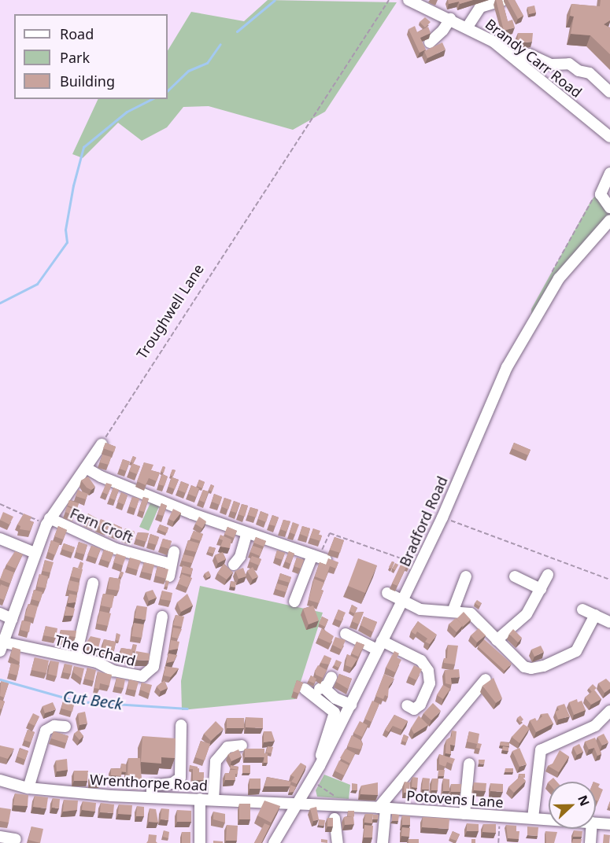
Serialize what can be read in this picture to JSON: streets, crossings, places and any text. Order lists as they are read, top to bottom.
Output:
{
  "streets": {
    "street": [
      "Brandy Carr Road",
      "Bradford Road",
      "Fern Croft",
      "The Orchard",
      "Wrenthorpe Road",
      "Potovens Lane"
    ],
    "path": ["Troughwell Lane"]
  },
  "crossings": [
    ["Bradford Road", "Wrenthorpe Road"],
    ["Bradford Road", "Potovens Lane"],
    ["Wrenthorpe Road", "Potovens Lane"]
  ],
  "water": ["Cut Beck"],
  "legend": ["Road", "Park", "Building"],
  "north": "right"
}
